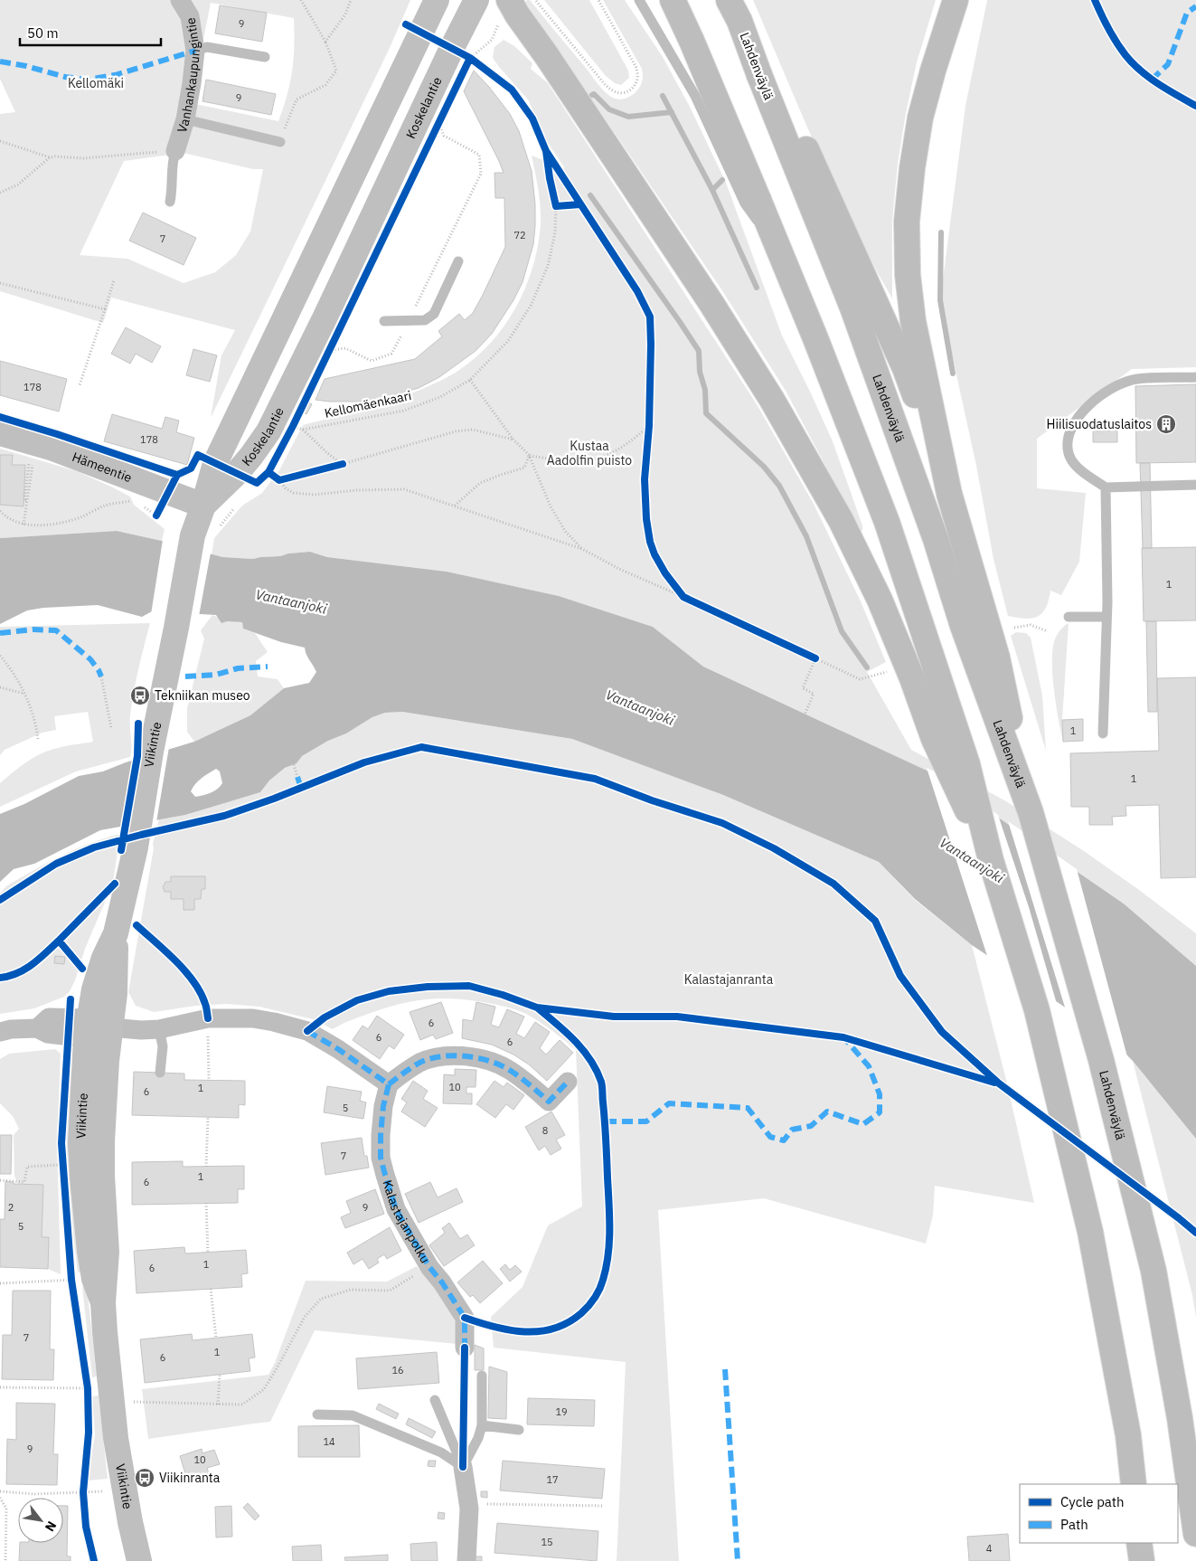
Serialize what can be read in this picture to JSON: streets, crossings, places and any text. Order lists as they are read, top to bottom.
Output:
{
  "streets": {
    "highway": ["Lahdenväylä"],
    "main road": ["Koskelantie", "Hämeentie", "Viikintie"],
    "street": ["Vanhankaupungintie", "Kalastajanpolku"],
    "path": ["Kellomäenkaari"]
  },
  "crossings": [
    ["Koskelantie", "Hämeentie"],
    ["Koskelantie", "Viikintie"],
    ["Hämeentie", "Viikintie"]
  ],
  "water": ["Vantaanjoki"],
  "parks": ["Kellomäki", "Kustaa Aadolfin puisto", "Kalastajanranta"],
  "places": {
    "building": ["Hiilisuodatuslaitos"],
    "bus stop": ["Tekniikan museo", "Viikinranta"]
  },
  "house_numbers": [
    "9",
    "9",
    "72",
    "7",
    "178",
    "178",
    "1",
    "1",
    "1",
    "6",
    "6",
    "6",
    "10",
    "1",
    "6",
    "5",
    "8",
    "7",
    "1",
    "6",
    "2",
    "9",
    "5",
    "1",
    "6",
    "7",
    "1",
    "6",
    "16",
    "19",
    "14",
    "9",
    "10",
    "17",
    "15",
    "4"
  ],
  "legend": ["Cycle path", "Path"],
  "scale_bar": "50 m",
  "north": "bottom right"
}
